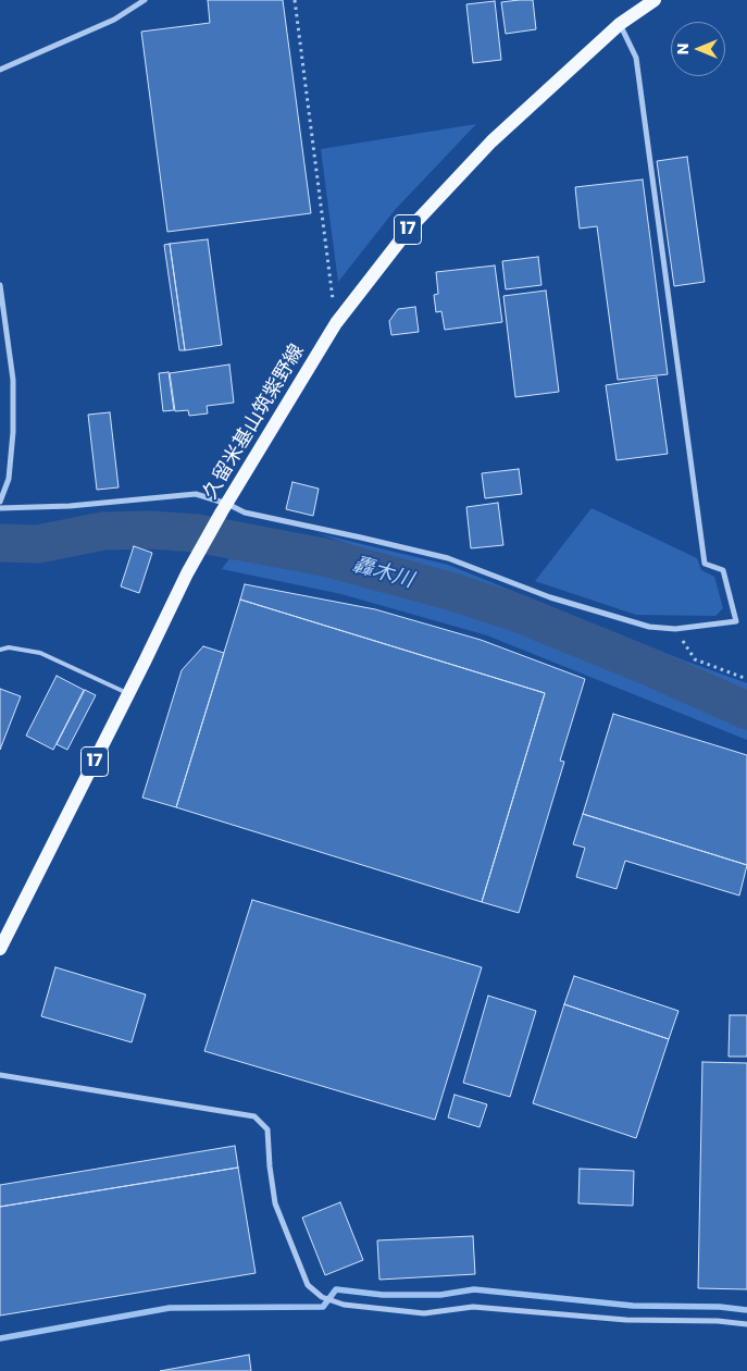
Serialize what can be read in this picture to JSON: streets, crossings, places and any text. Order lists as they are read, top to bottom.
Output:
{
  "streets": {
    "main road": ["17", "久留米基山筑紫野線"]
  },
  "water": ["轟木川"],
  "north": "left"
}
